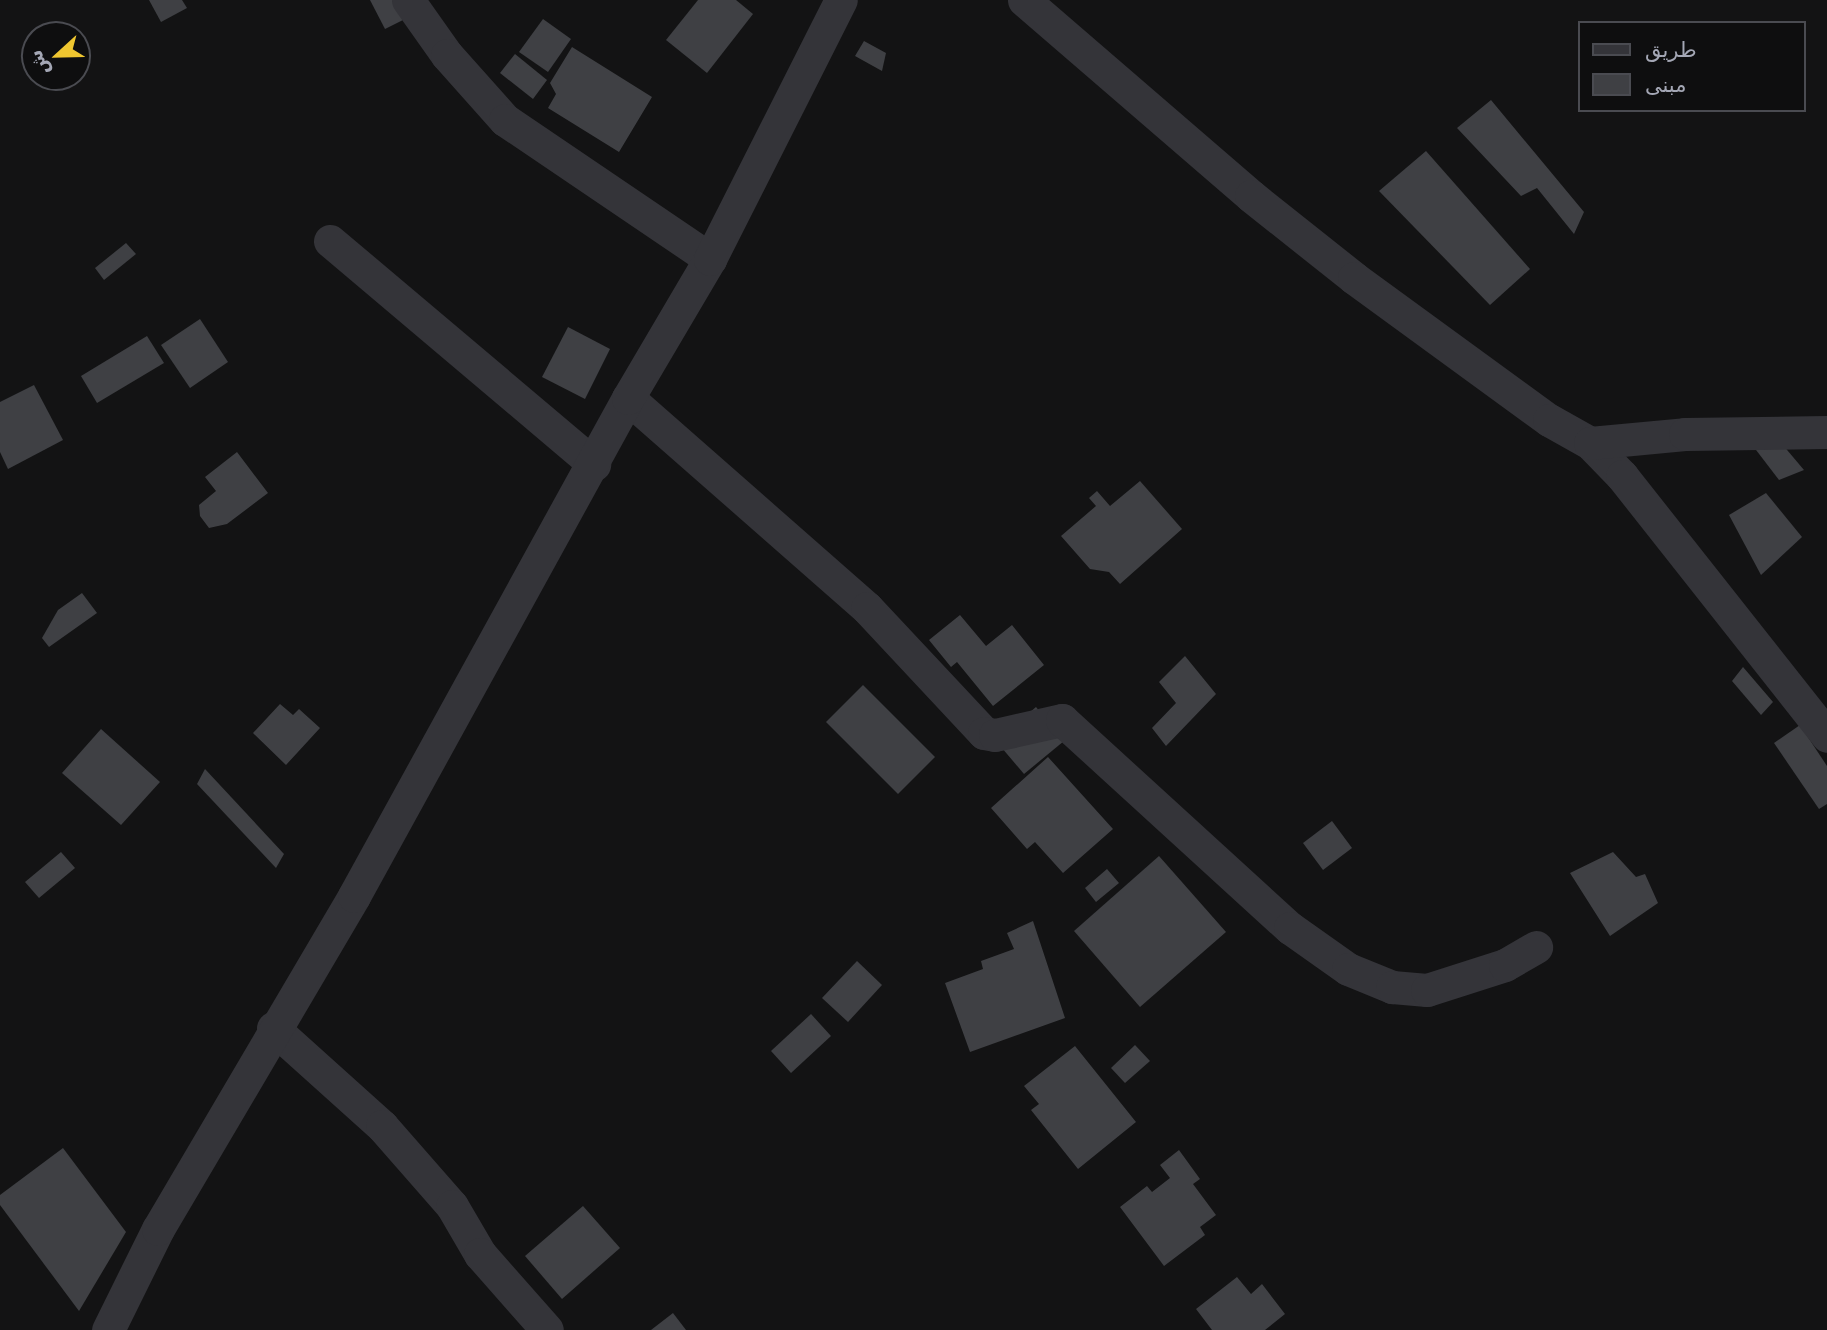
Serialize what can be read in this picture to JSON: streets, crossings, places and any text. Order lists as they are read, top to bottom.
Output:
{
  "legend": ["طريق", "مبنى"],
  "north": "left"
}
